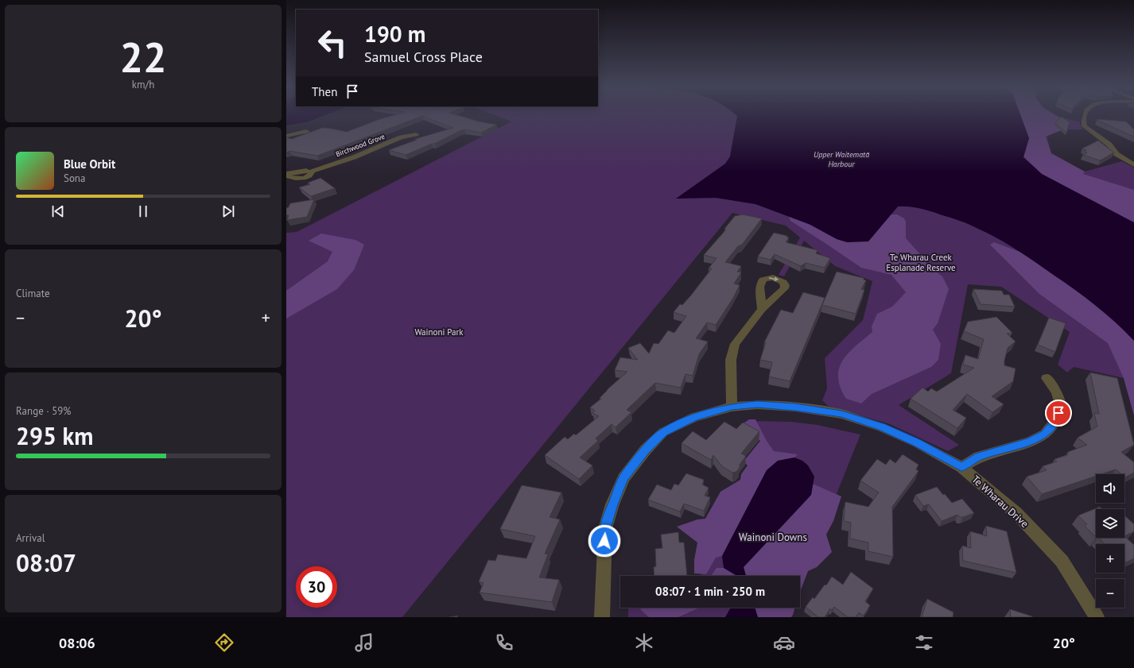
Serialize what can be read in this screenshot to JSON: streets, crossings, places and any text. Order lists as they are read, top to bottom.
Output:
{
  "streets": {
    "street": ["Birchwood Grove", "Te Wharau Drive"]
  },
  "water": ["Upper Waitematā Harbour"],
  "parks": ["Te Wharau Creek Esplanade Reserve", "Wainoni Park", "Wainoni Downs"],
  "page": {
    "tile": [
      ["22", "km/h"],
      "Climate",
      ["Range · 59%", "295 km"],
      ["Arrival", "08:07"]
    ],
    "turn": ["190 m", "Samuel Cross Place"],
    "then": "Then",
    "song": ["Blue Orbit", "Sona"],
    "heat": ["−", "20°", "+"],
    "map_buttons": ["+", "−"],
    "limit": "30",
    "trip": "08:07 · 1 min · 250 m",
    "tabs": ["08:06", "20°"]
  }
}
